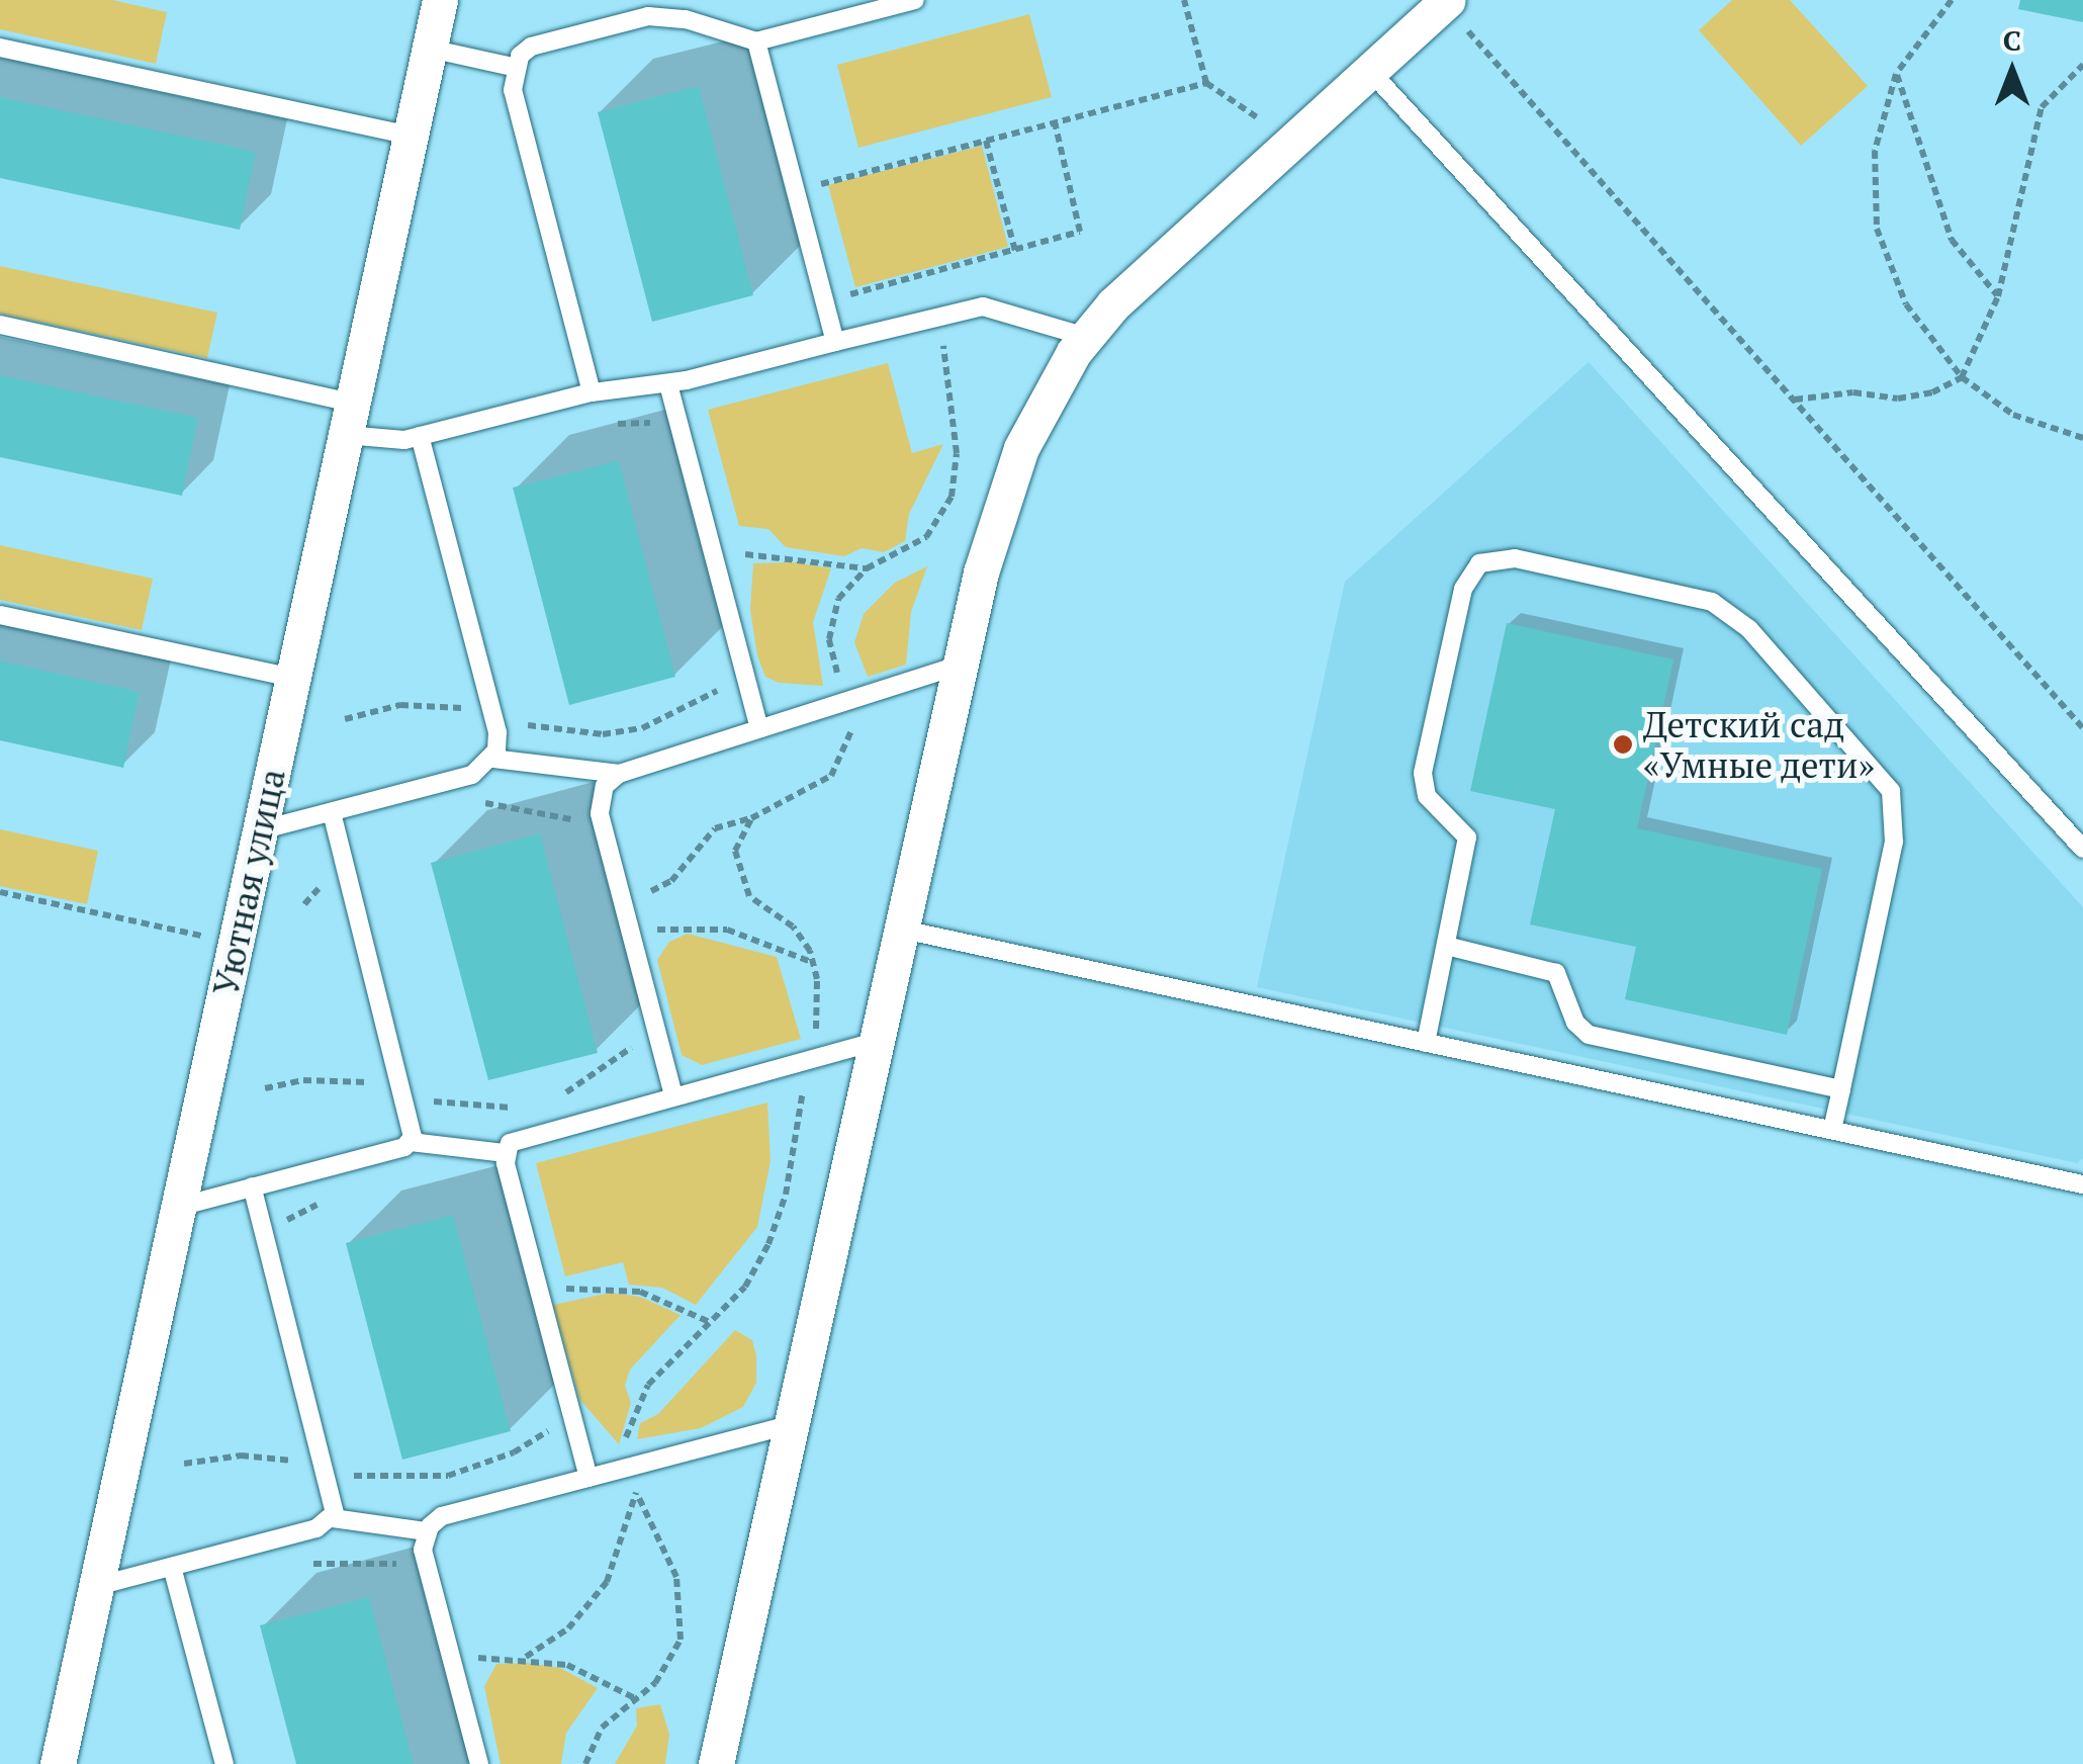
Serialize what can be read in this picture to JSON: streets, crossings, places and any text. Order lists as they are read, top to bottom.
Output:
{
  "streets": {
    "street": ["Уютная улица"]
  },
  "places": ["Детский сад «Умные дети»"],
  "north": "top"
}
